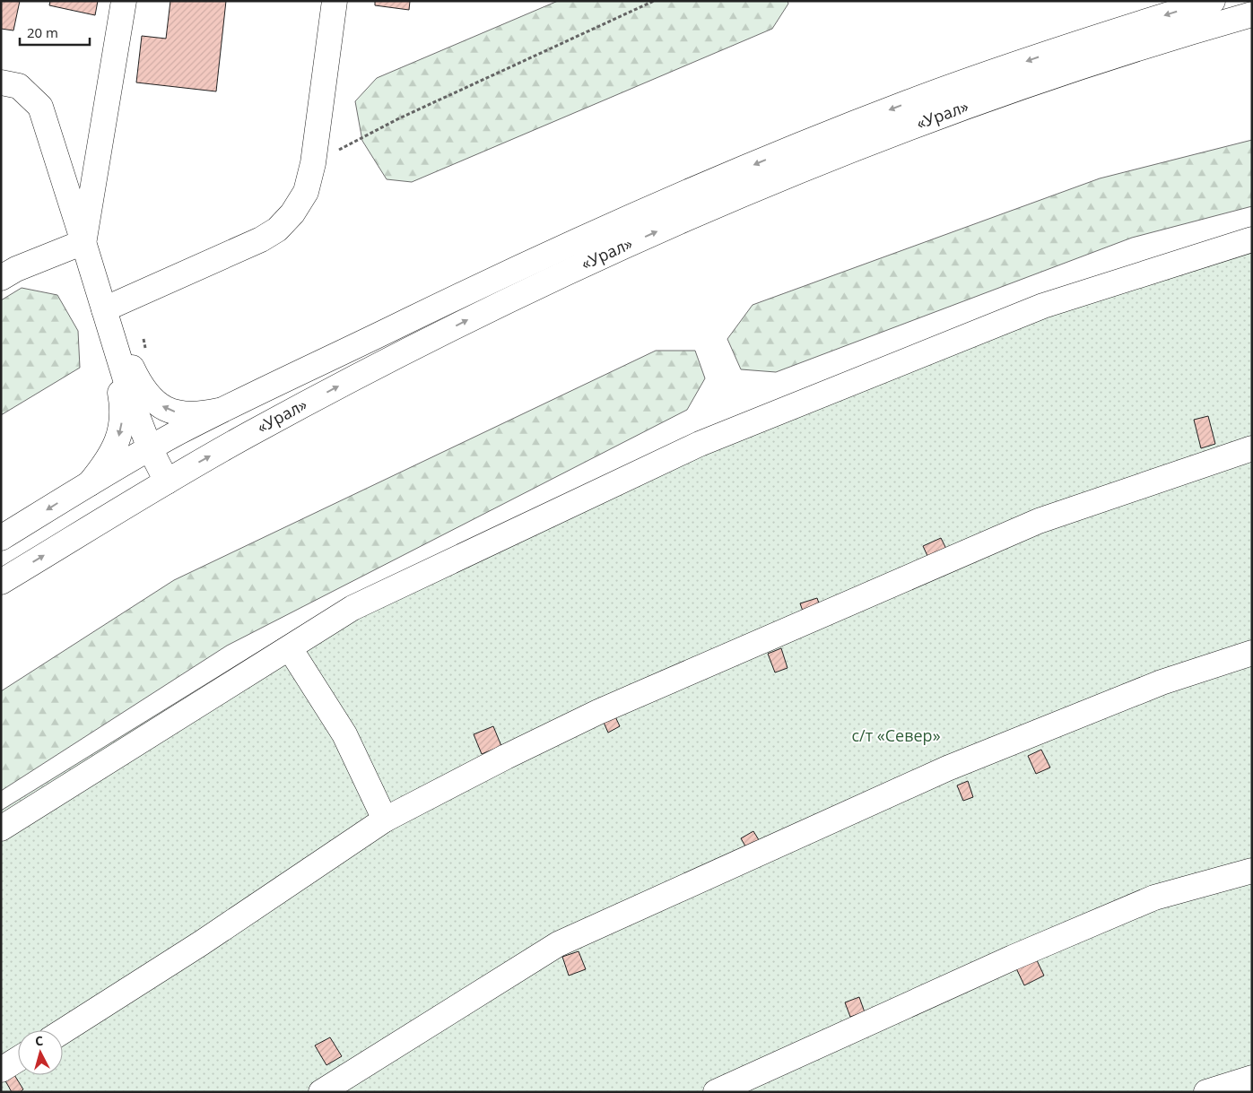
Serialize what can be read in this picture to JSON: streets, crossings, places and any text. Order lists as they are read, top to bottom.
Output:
{
  "streets": {
    "main road": ["«Урал»"]
  },
  "parks": ["с/т «Север»"],
  "scale_bar": "20 m",
  "north": "top"
}
